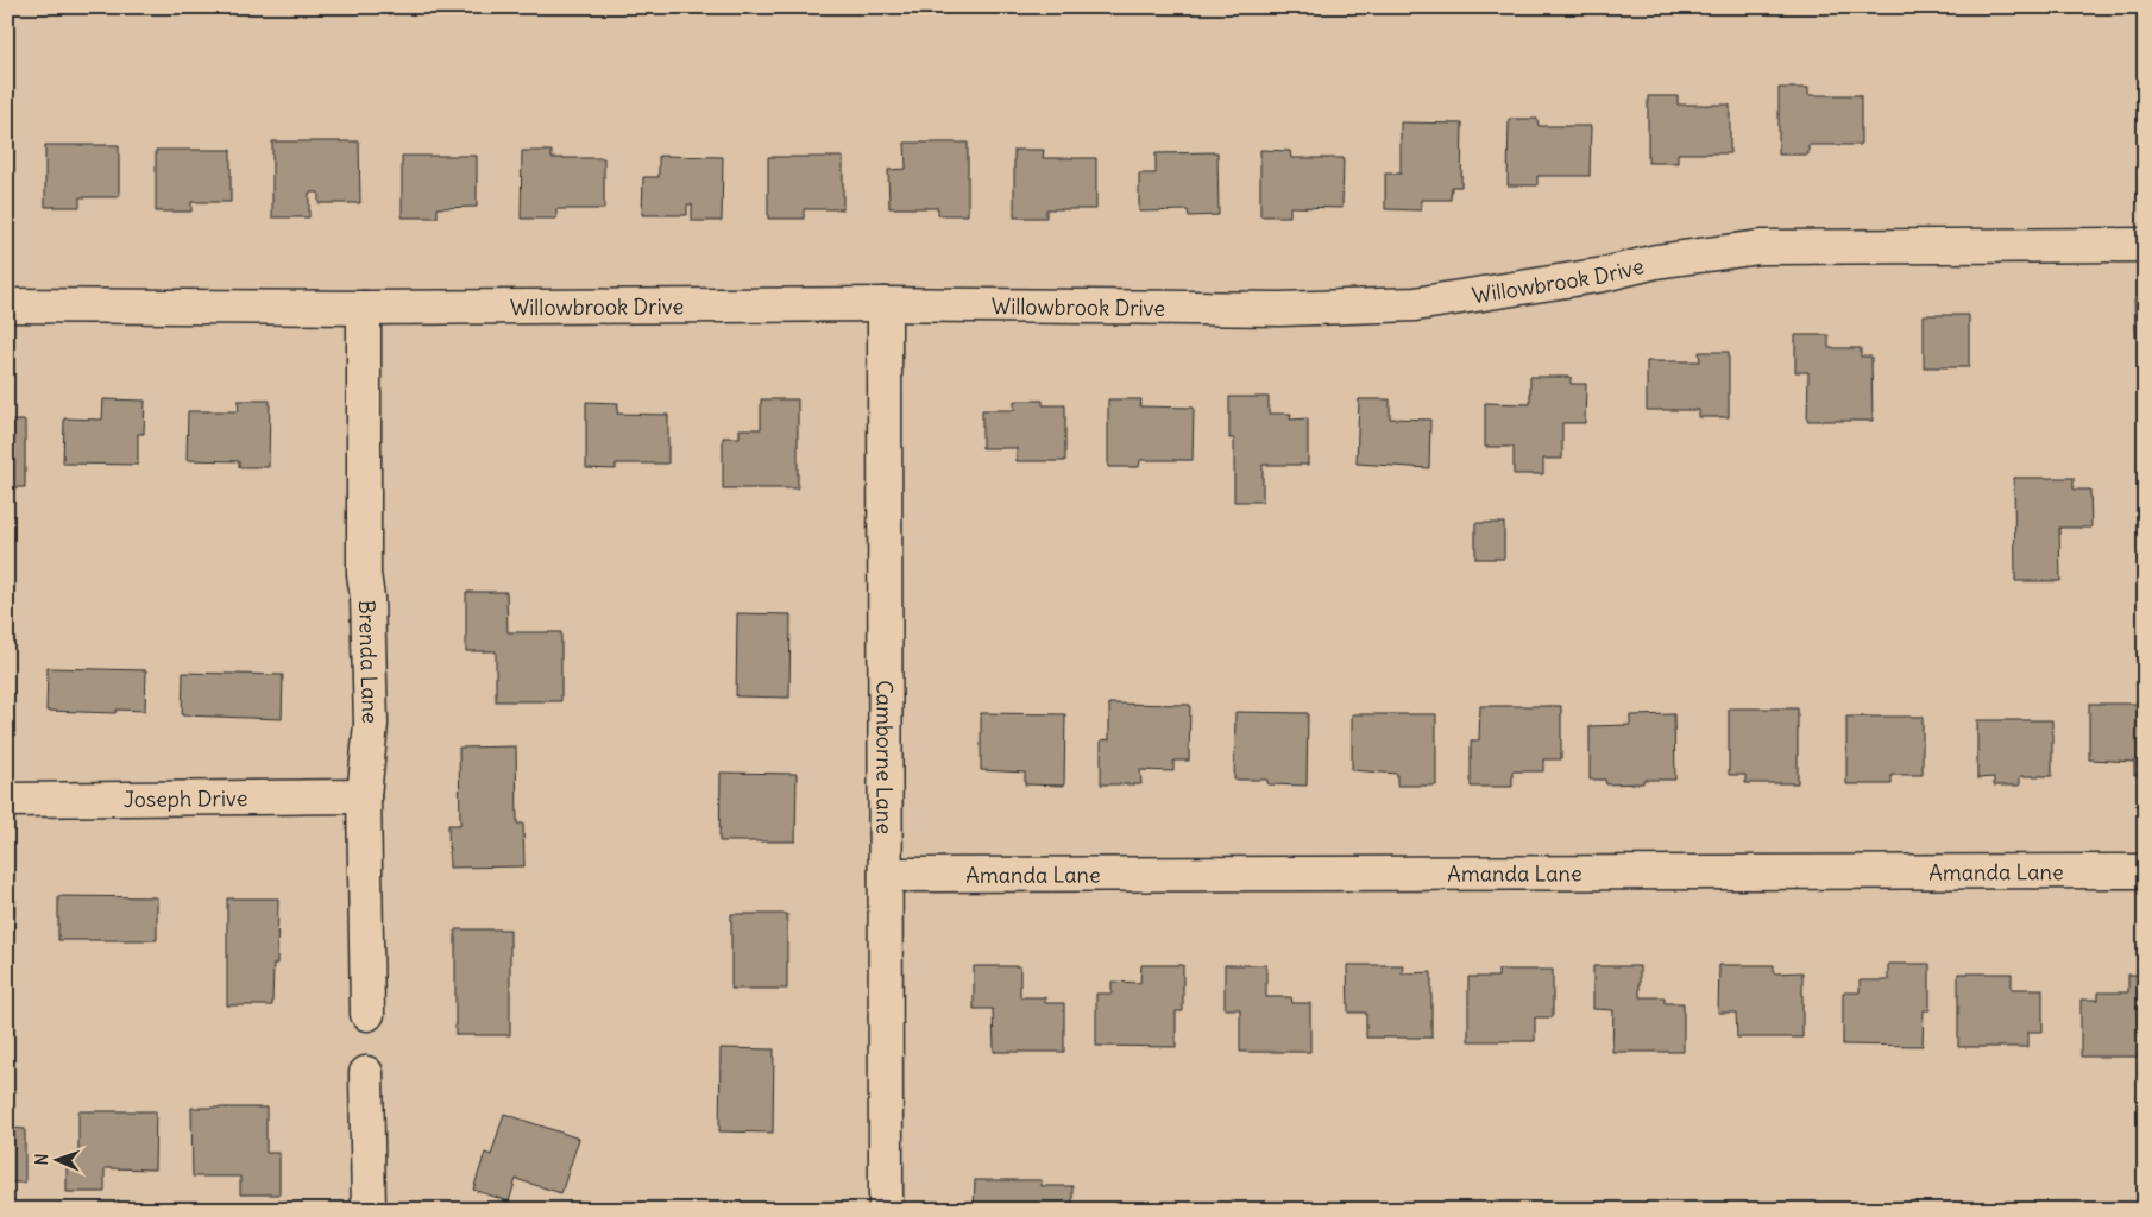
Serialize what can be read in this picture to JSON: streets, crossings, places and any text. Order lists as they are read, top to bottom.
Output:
{
  "streets": {
    "street": [
      "Willowbrook Drive",
      "Brenda Lane",
      "Camborne Lane",
      "Joseph Drive",
      "Amanda Lane"
    ]
  },
  "crossings": [
    ["Willowbrook Drive", "Brenda Lane"],
    ["Willowbrook Drive", "Camborne Lane"],
    ["Brenda Lane", "Joseph Drive"],
    ["Camborne Lane", "Amanda Lane"]
  ],
  "north": "left"
}
